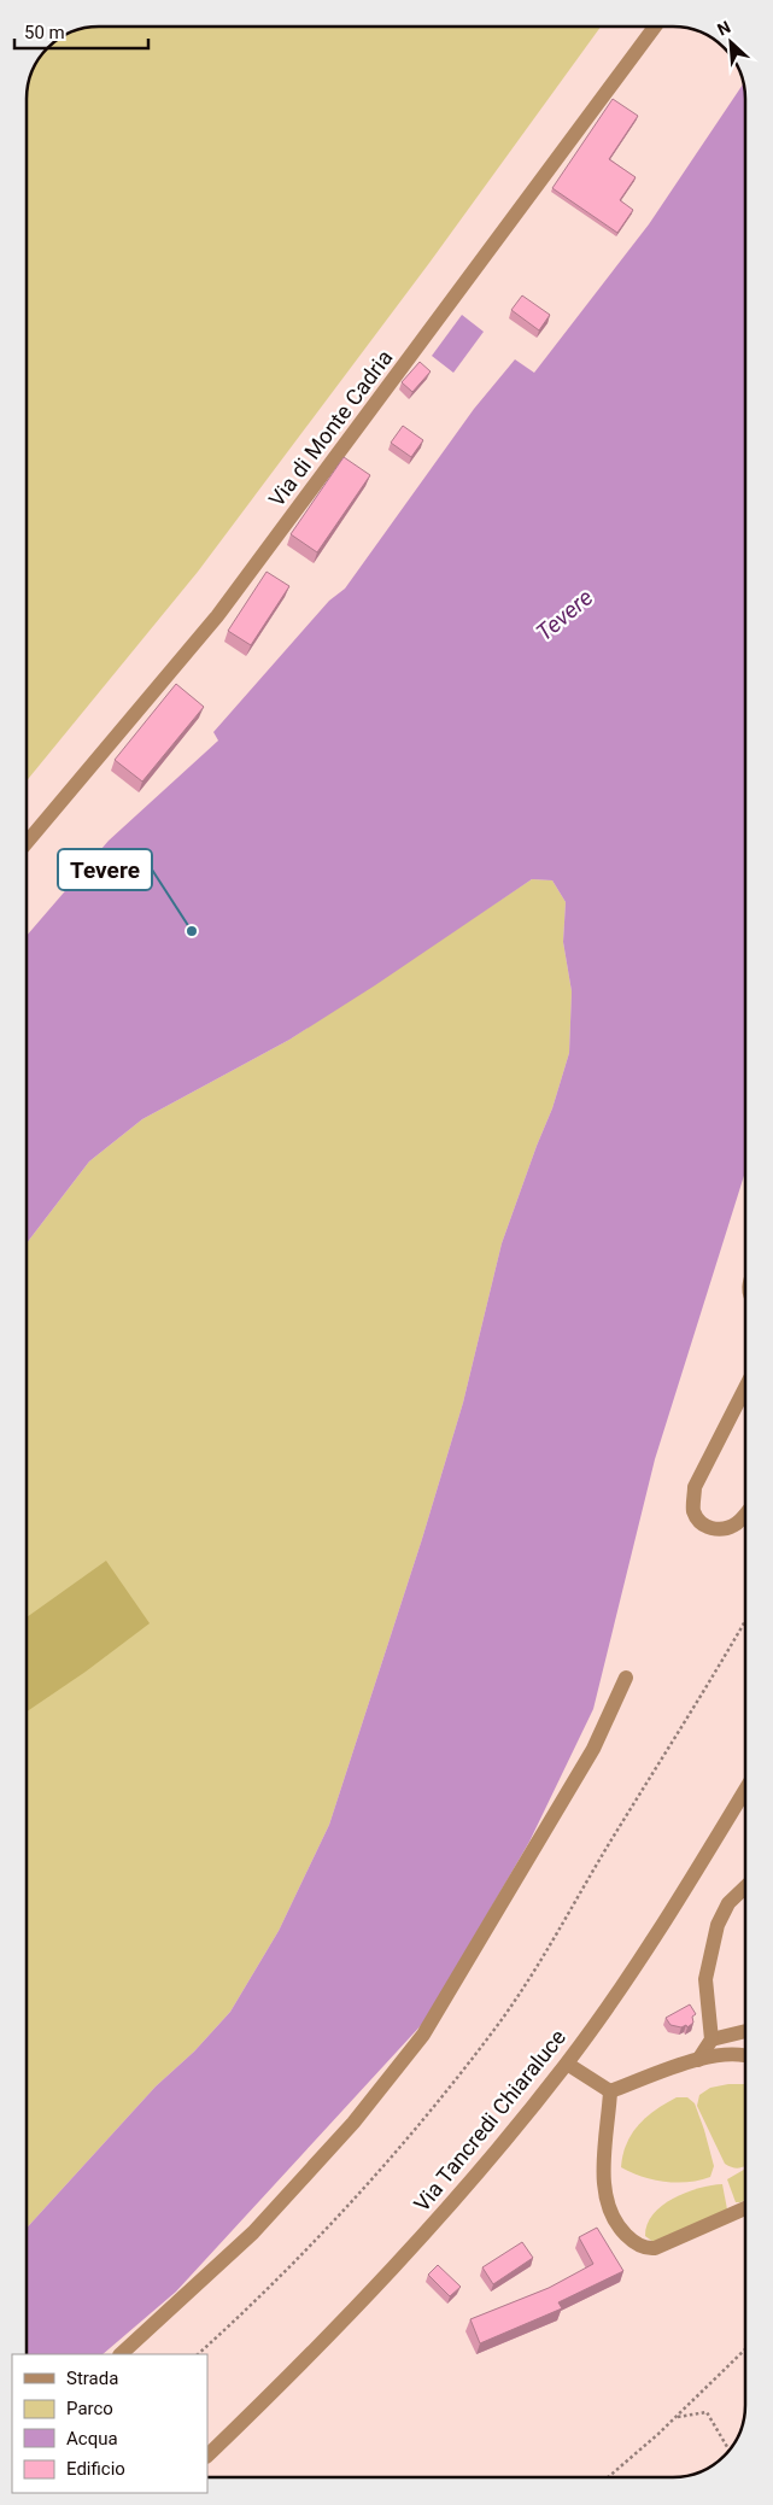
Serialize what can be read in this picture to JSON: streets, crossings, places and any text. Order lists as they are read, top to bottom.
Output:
{
  "streets": {
    "street": ["Via di Monte Cadria", "Via Tancredi Chiaraluce"]
  },
  "water": ["Tevere"],
  "places": ["Tevere"],
  "legend": [
    "Strada",
    "Parco",
    "Acqua",
    "Edificio"
  ],
  "scale_bar": "50 m",
  "north": "top left"
}
